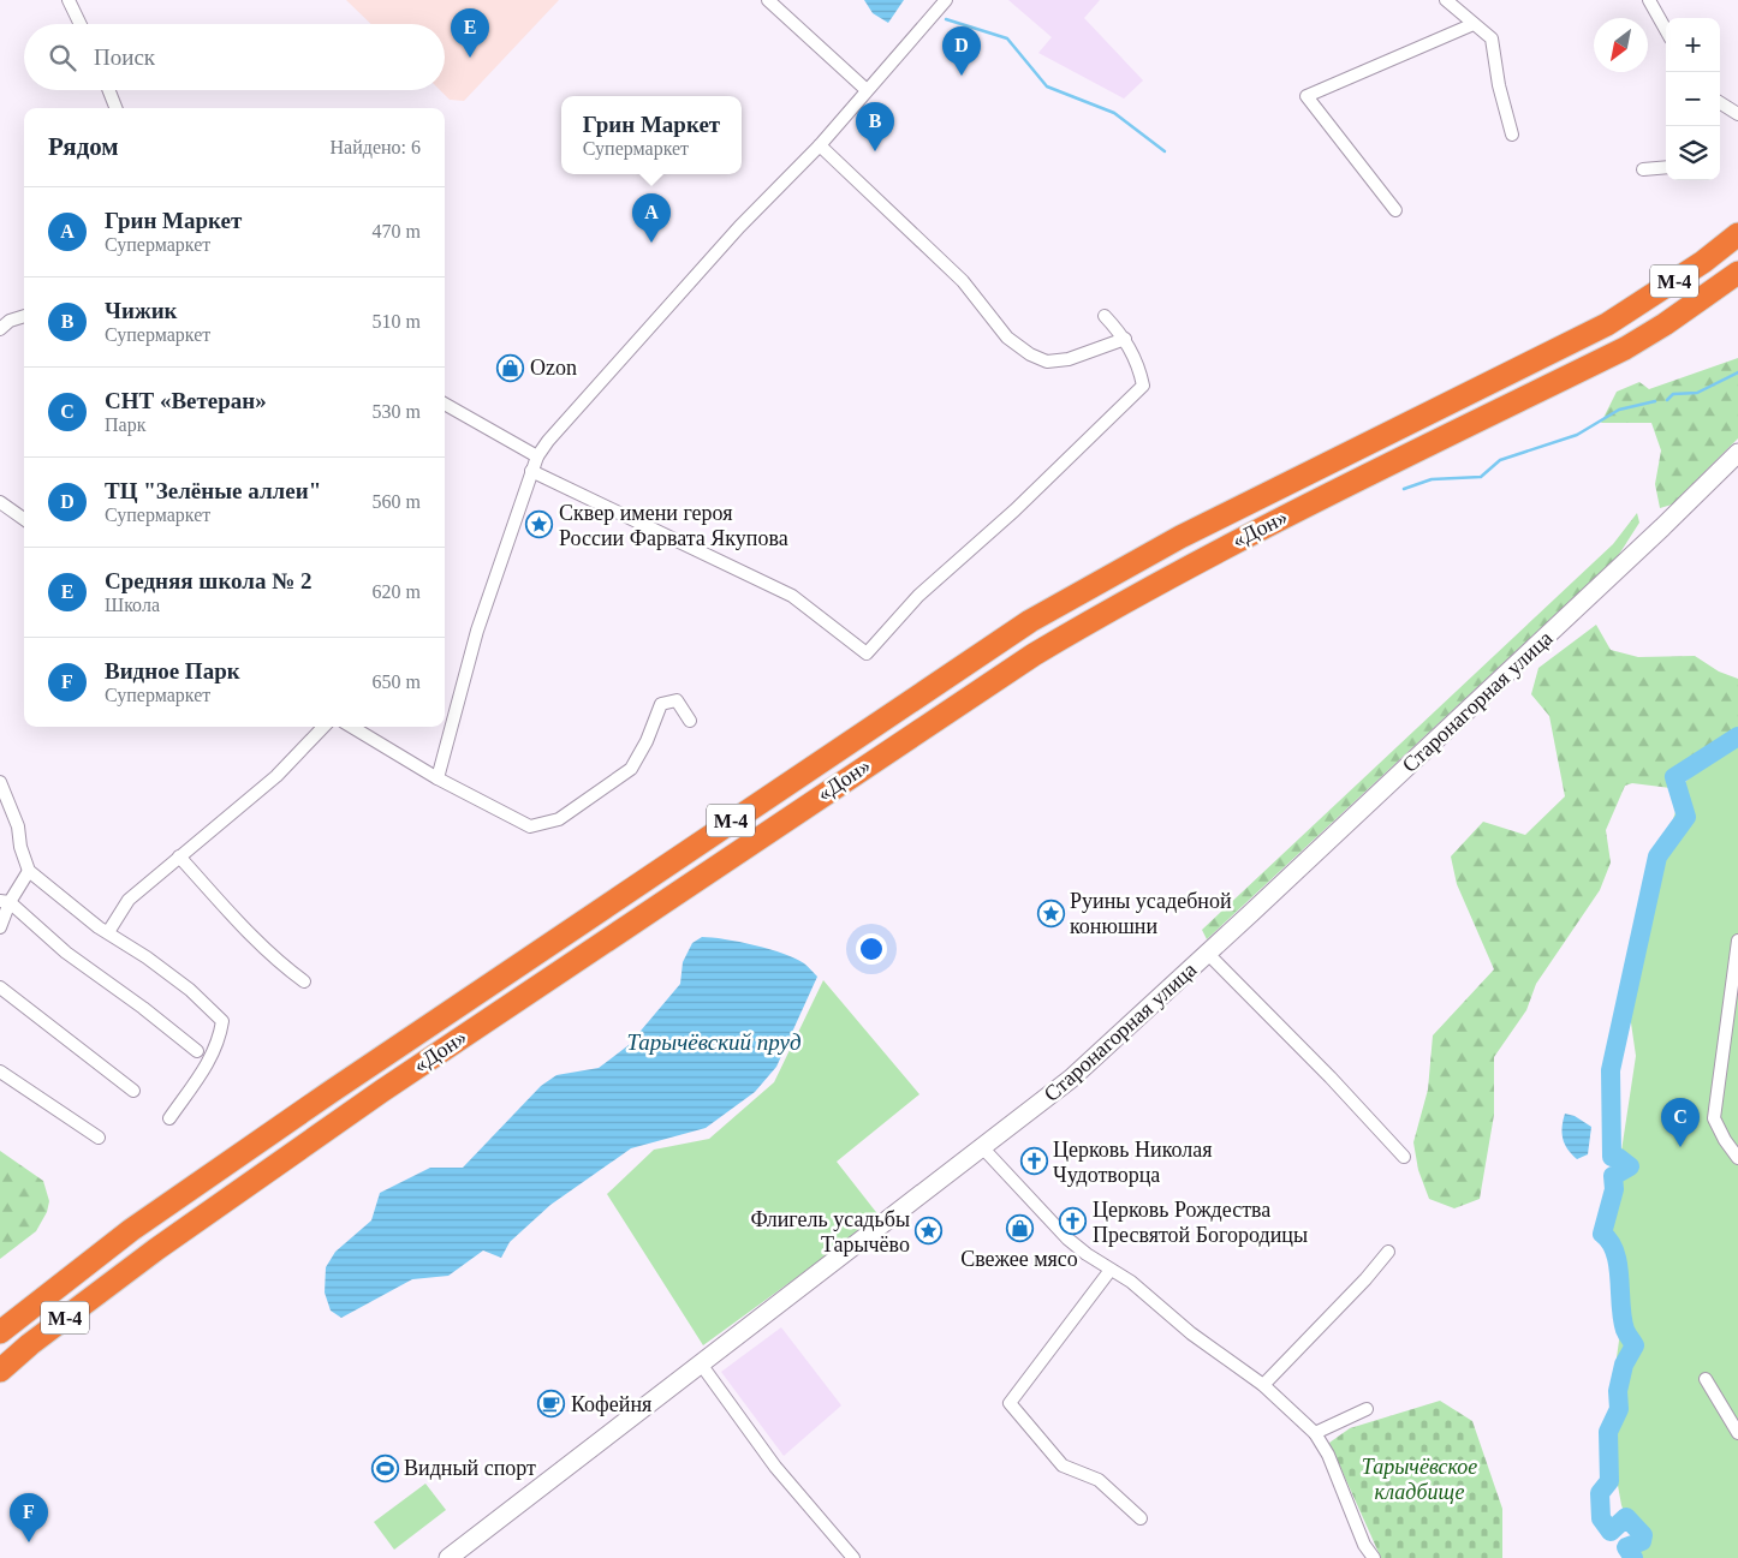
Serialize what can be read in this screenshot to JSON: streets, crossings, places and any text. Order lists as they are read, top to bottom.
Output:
{
  "streets": {
    "highway": ["М-4", "«Дон»"],
    "main road": ["Старонагорная улица"]
  },
  "water": ["Тарычёвский пруд"],
  "parks": ["Тарычёвское кладбище"],
  "places": {
    "shop": ["Ozon", "Свежее мясо"],
    "place": ["Сквер имени героя России Фарвата Якупова", "Руины усадебной конюшни", "Флигель усадьбы Тарычёво"],
    "church": ["Церковь Николая Чудотворца", "Церковь Рождества Пресвятой Богородицы"],
    "cafe": ["Кофейня"],
    "sports": ["Видный спорт"]
  },
  "north": "bottom left",
  "page": {
    "pins": [
      "E",
      "D",
      "B",
      "A",
      "C",
      "F"
    ],
    "map_buttons": ["+", "−"],
    "search": "Поиск",
    "popup": ["Грин Маркет", "Супермаркет"],
    "heading": ["Рядом", "Найдено: 6"],
    "list": [
      {
        "mark": "A",
        "name": "Грин Маркет",
        "note": "Супермаркет",
        "value": "470 m"
      },
      {
        "mark": "B",
        "name": "Чижик",
        "note": "Супермаркет",
        "value": "510 m"
      },
      {
        "mark": "C",
        "name": "СНТ «Ветеран»",
        "note": "Парк",
        "value": "530 m"
      },
      {
        "mark": "D",
        "name": "ТЦ \"Зелёные аллеи\"",
        "note": "Супермаркет",
        "value": "560 m"
      },
      {
        "mark": "E",
        "name": "Средняя школа № 2",
        "note": "Школа",
        "value": "620 m"
      },
      {
        "mark": "F",
        "name": "Видное Парк",
        "note": "Супермаркет",
        "value": "650 m"
      }
    ]
  }
}
